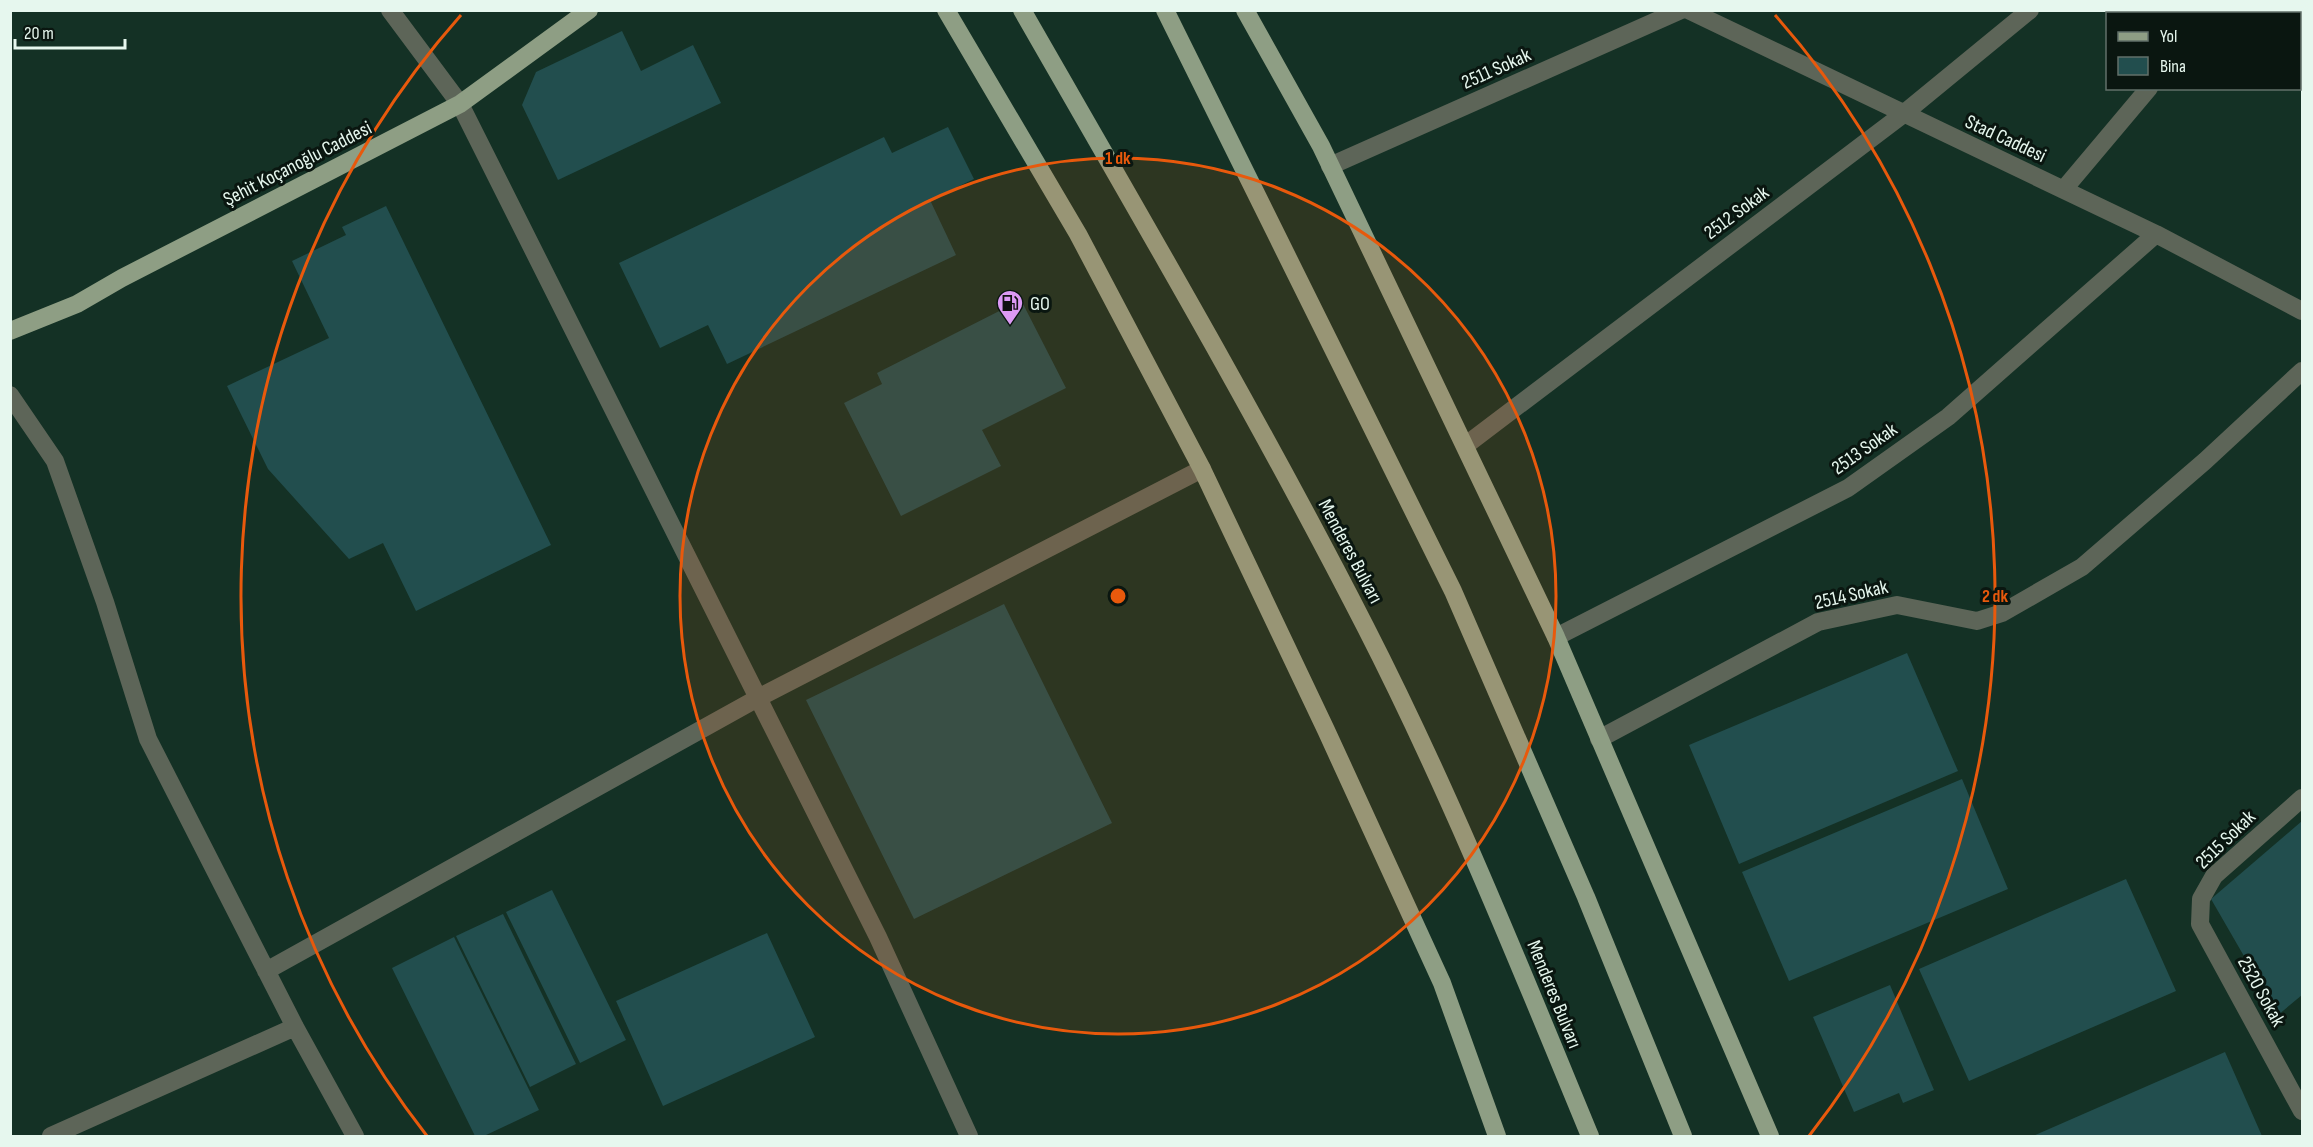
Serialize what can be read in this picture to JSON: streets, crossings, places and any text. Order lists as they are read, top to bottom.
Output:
{
  "streets": {
    "main road": ["Şehit Koçanoğlu Caddesi", "Menderes Bulvarı"],
    "street": [
      "2511 Sokak",
      "Stad Caddesi",
      "2512 Sokak",
      "2513 Sokak",
      "2514 Sokak",
      "2515 Sokak",
      "2520 Sokak"
    ]
  },
  "crossings": [
    ["Stad Caddesi", "2512 Sokak"],
    ["Stad Caddesi", "2513 Sokak"],
    ["2515 Sokak", "2520 Sokak"]
  ],
  "places": {
    "fuel station": ["GO"]
  },
  "legend": ["Yol", "Bina"],
  "scale_bar": "20 m",
  "rings": ["1 dk", "2 dk"]
}
